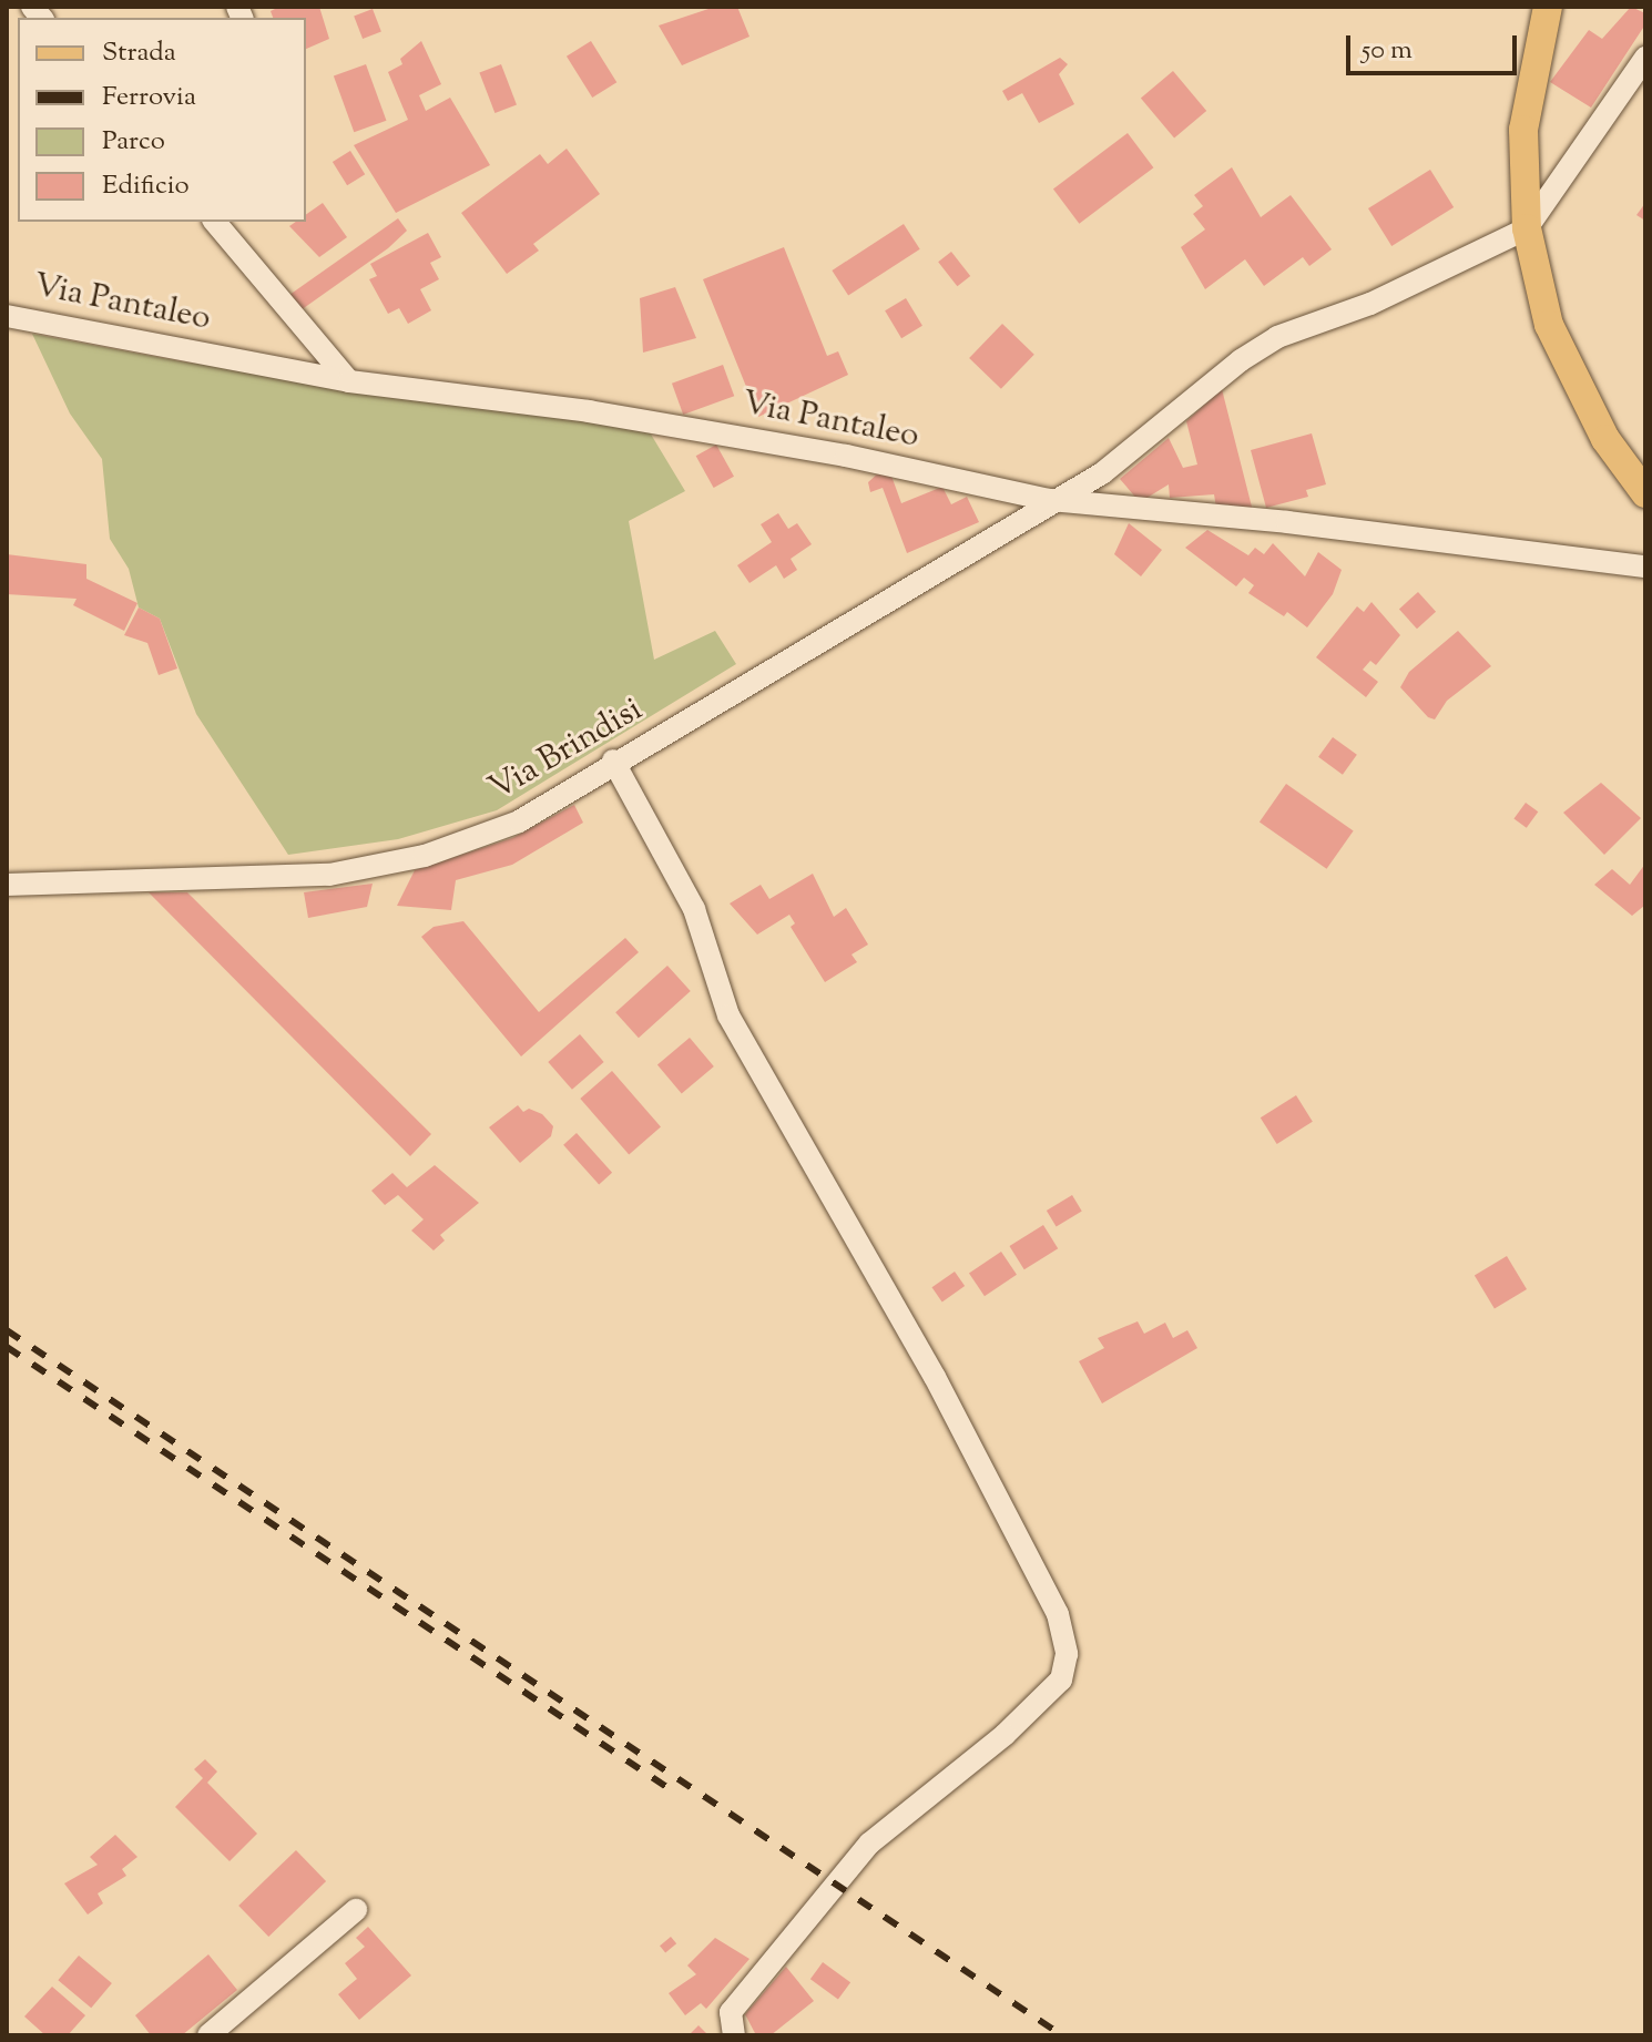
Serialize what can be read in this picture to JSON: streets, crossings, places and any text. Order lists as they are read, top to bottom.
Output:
{
  "streets": {
    "street": ["Via Pantaleo", "Via Brindisi"]
  },
  "crossings": [
    ["Via Pantaleo", "Via Brindisi"]
  ],
  "legend": [
    "Strada",
    "Ferrovia",
    "Parco",
    "Edificio"
  ],
  "scale_bar": "50 m"
}
